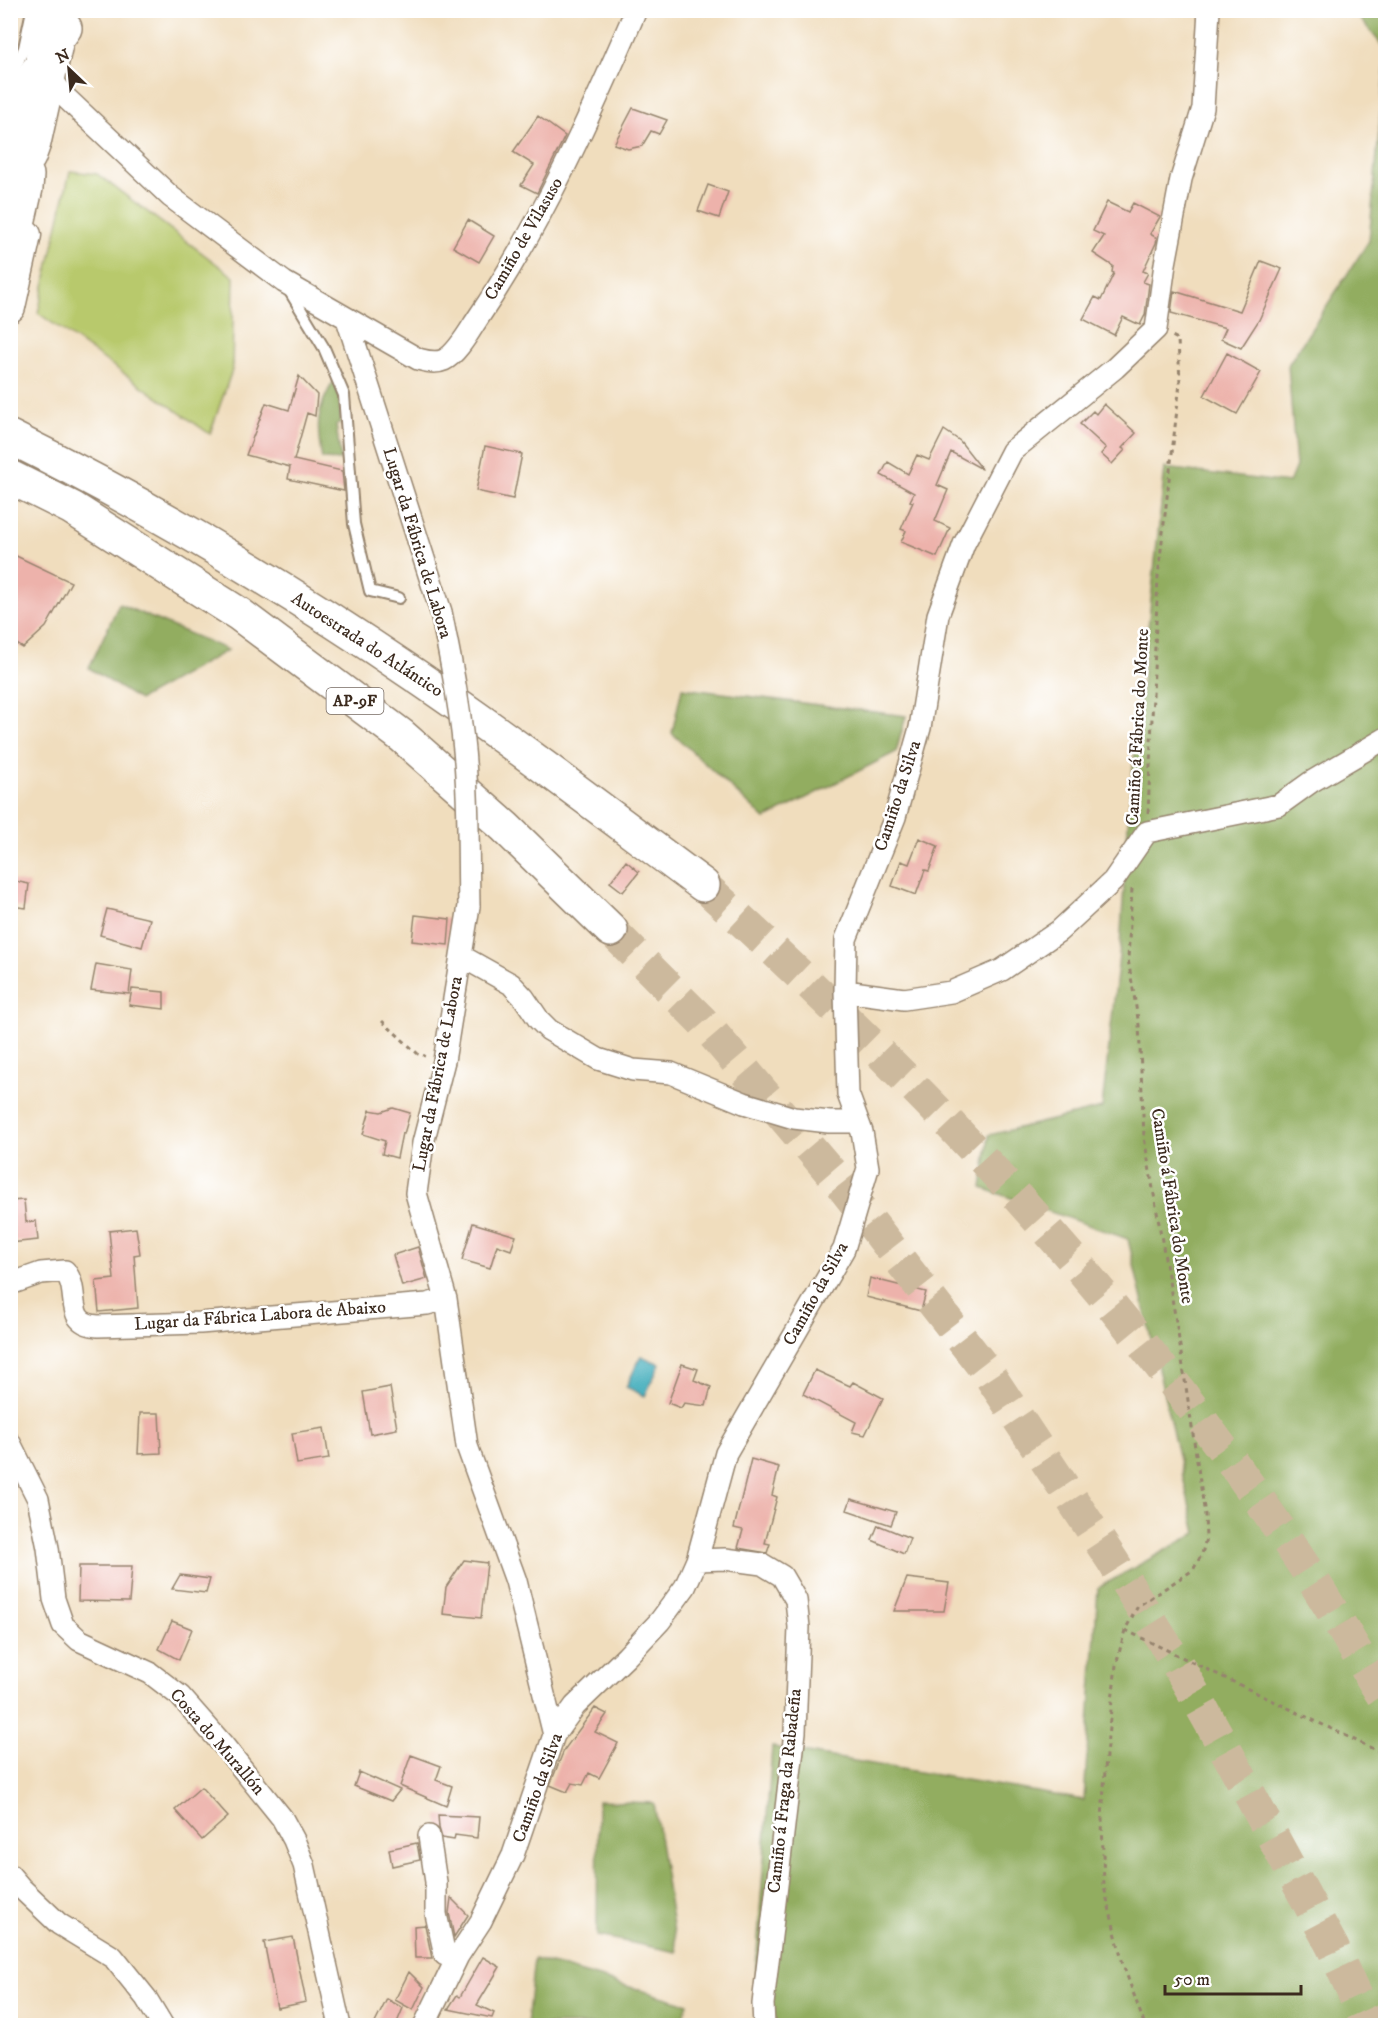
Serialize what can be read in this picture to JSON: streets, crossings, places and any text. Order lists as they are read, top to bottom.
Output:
{
  "streets": {
    "highway": ["Autoestrada do Atlántico", "AP-9F"],
    "street": [
      "Camiño de Vilasuso",
      "Lugar da Fábrica de Labora",
      "Camiño da Silva",
      "Lugar da Fábrica Labora de Abaixo",
      "Costa do Murallón",
      "Camiño á Fraga da Rabadeña"
    ],
    "path": ["Camiño á Fábrica do Monte"]
  },
  "crossings": [
    ["Camiño de Vilasuso", "Lugar da Fábrica de Labora"],
    ["Lugar da Fábrica de Labora", "Camiño da Silva"],
    ["Lugar da Fábrica de Labora", "Lugar da Fábrica Labora de Abaixo"],
    ["Camiño á Fábrica do Monte", "Camiño da Silva"],
    ["Camiño da Silva", "Camiño á Fraga da Rabadeña"]
  ],
  "scale_bar": "50 m",
  "north": "top left"
}
